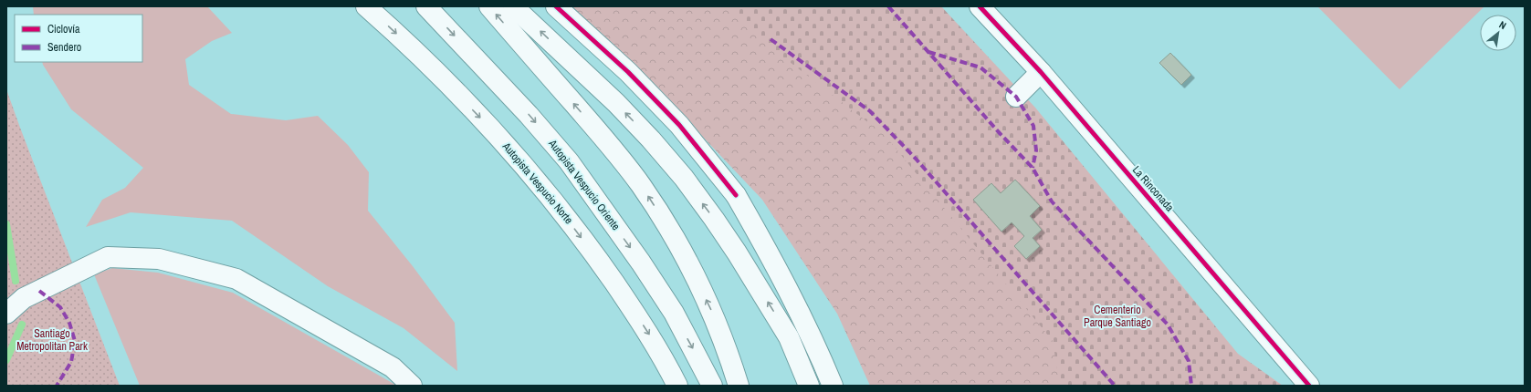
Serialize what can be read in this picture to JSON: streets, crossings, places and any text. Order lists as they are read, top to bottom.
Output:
{
  "streets": {
    "main road": ["Autopista Vespucio Norte", "Autopista Vespucio Oriente", "La Rinconada"]
  },
  "parks": ["Cementerio Parque Santiago", "Santiago Metropolitan Park"],
  "legend": ["Ciclovía", "Sendero"],
  "north": "top right"
}
